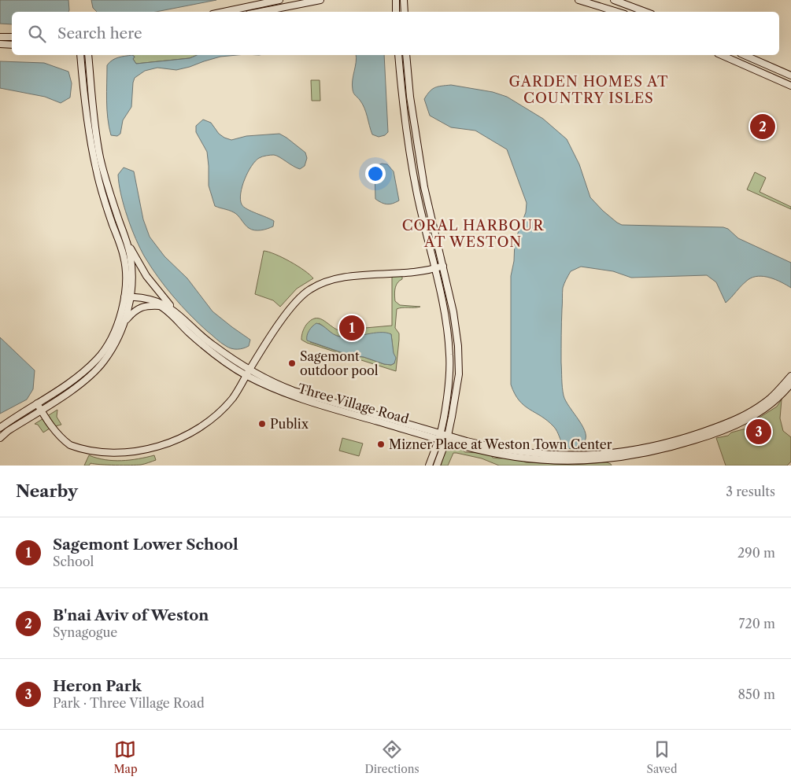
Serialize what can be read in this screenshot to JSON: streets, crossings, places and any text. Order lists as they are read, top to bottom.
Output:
{
  "streets": {
    "street": ["Three Village Road"]
  },
  "districts": ["GARDEN HOMES AT COUNTRY ISLES", "CORAL HARBOUR AT WESTON"],
  "places": ["Sagemont outdoor pool", "Publix", "Mizner Place at Weston Town Center"],
  "page": {
    "search": "Search here",
    "pins": ["2", "1", "3"],
    "heading": ["Nearby", "3 results"],
    "list": [
      {
        "mark": "1",
        "name": "Sagemont Lower School",
        "note": "School",
        "value": "290 m"
      },
      {
        "mark": "2",
        "name": "B'nai Aviv of Weston",
        "note": "Synagogue",
        "value": "720 m"
      },
      {
        "mark": "3",
        "name": "Heron Park",
        "note": "Park · Three Village Road",
        "value": "850 m"
      }
    ],
    "nav": ["Map", "Directions", "Saved"]
  }
}
